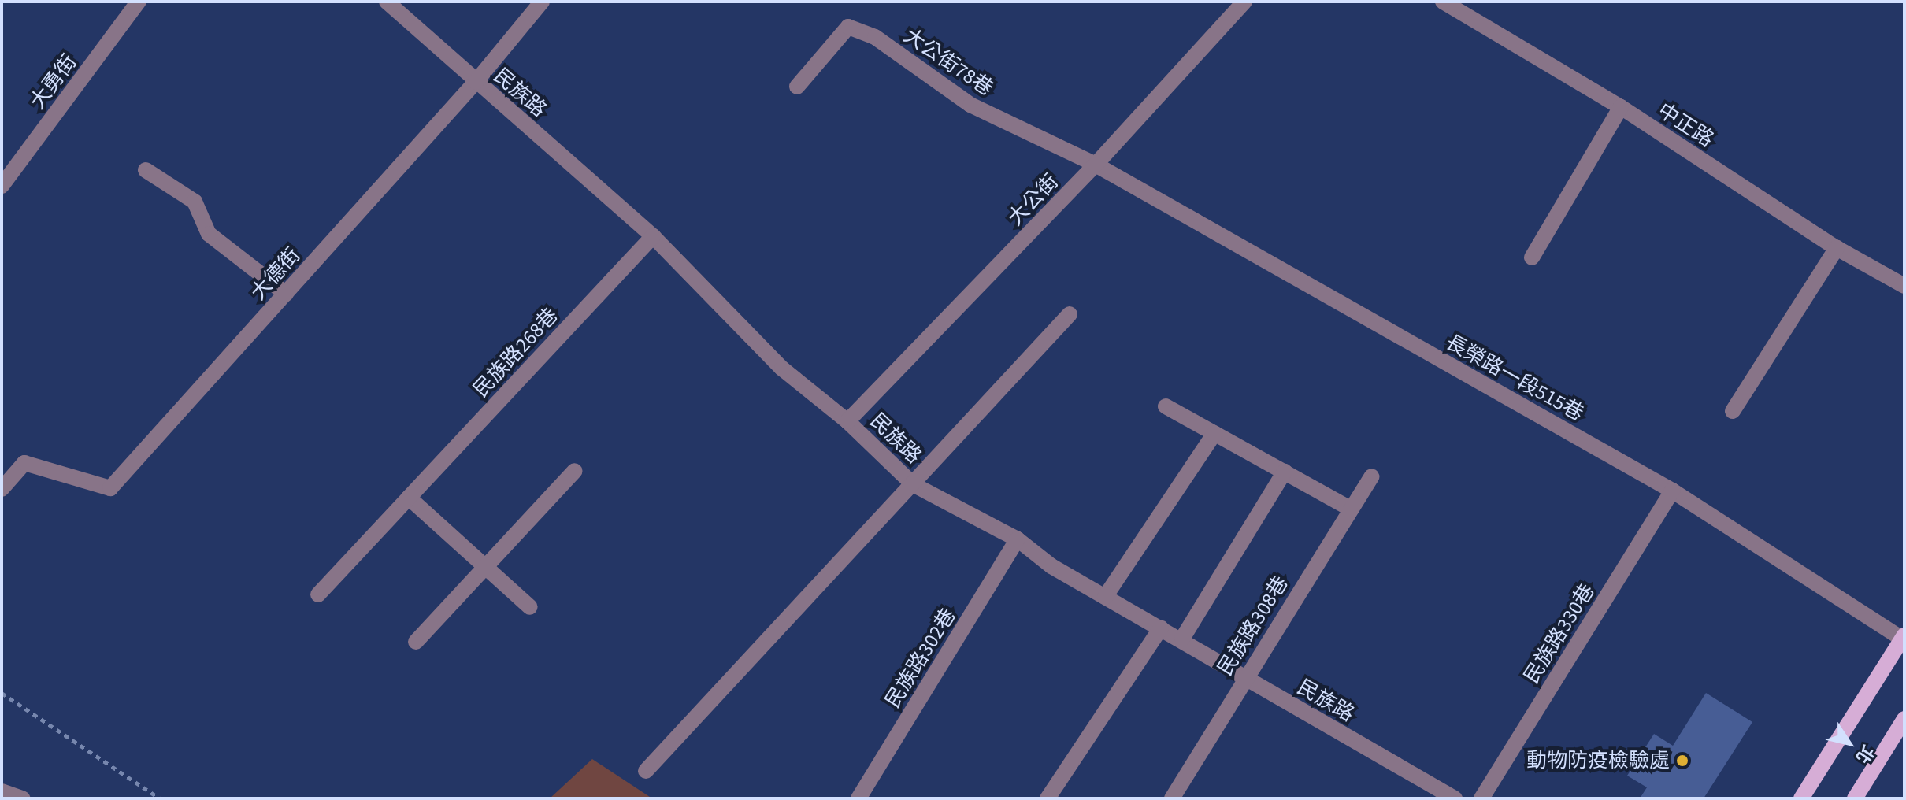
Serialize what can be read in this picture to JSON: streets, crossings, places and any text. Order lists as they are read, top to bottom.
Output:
{
  "streets": {
    "street": [
      "大公街78巷",
      "大勇街",
      "民族路",
      "中正路",
      "大公街",
      "大德街",
      "民族路268巷",
      "長榮路一段515巷",
      "民族路308巷",
      "民族路330巷",
      "民族路302巷"
    ]
  },
  "crossings": [
    ["大公街78巷", "大公街"],
    ["大公街78巷", "長榮路一段515巷"],
    ["民族路", "大公街"],
    ["民族路", "大德街"],
    ["民族路", "民族路268巷"],
    ["民族路", "民族路308巷"],
    ["民族路", "民族路302巷"],
    ["大公街", "長榮路一段515巷"],
    ["長榮路一段515巷", "民族路330巷"]
  ],
  "places": ["動物防疫檢驗處"],
  "north": "bottom right"
}
